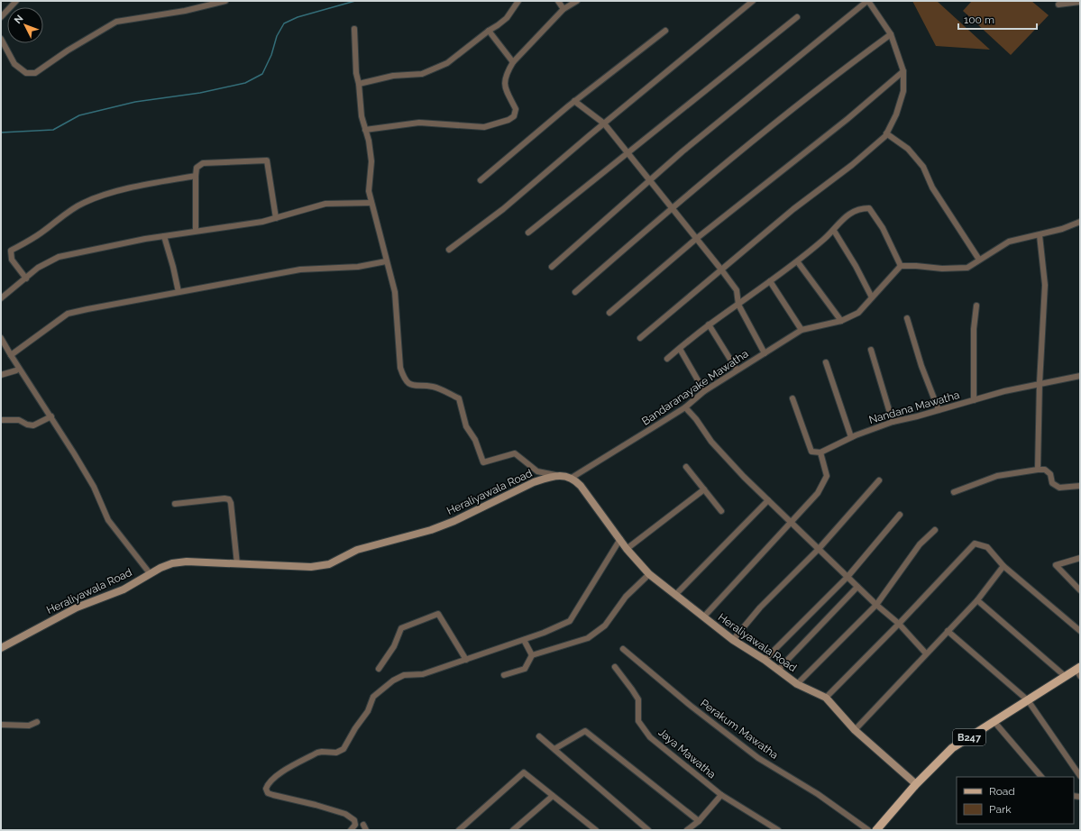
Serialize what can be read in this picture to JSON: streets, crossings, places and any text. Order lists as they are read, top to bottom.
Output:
{
  "streets": {
    "main road": ["B247"],
    "street": [
      "Bandaranayake Mawatha",
      "Nandana Mawatha",
      "Heraliyawala Road",
      "Perakum Mawatha",
      "Jaya Mawatha"
    ]
  },
  "crossings": [
    ["Bandaranayake Mawatha", "Heraliyawala Road"],
    ["Heraliyawala Road", "B247"]
  ],
  "legend": ["Road", "Park"],
  "scale_bar": "100 m",
  "north": "top left"
}
